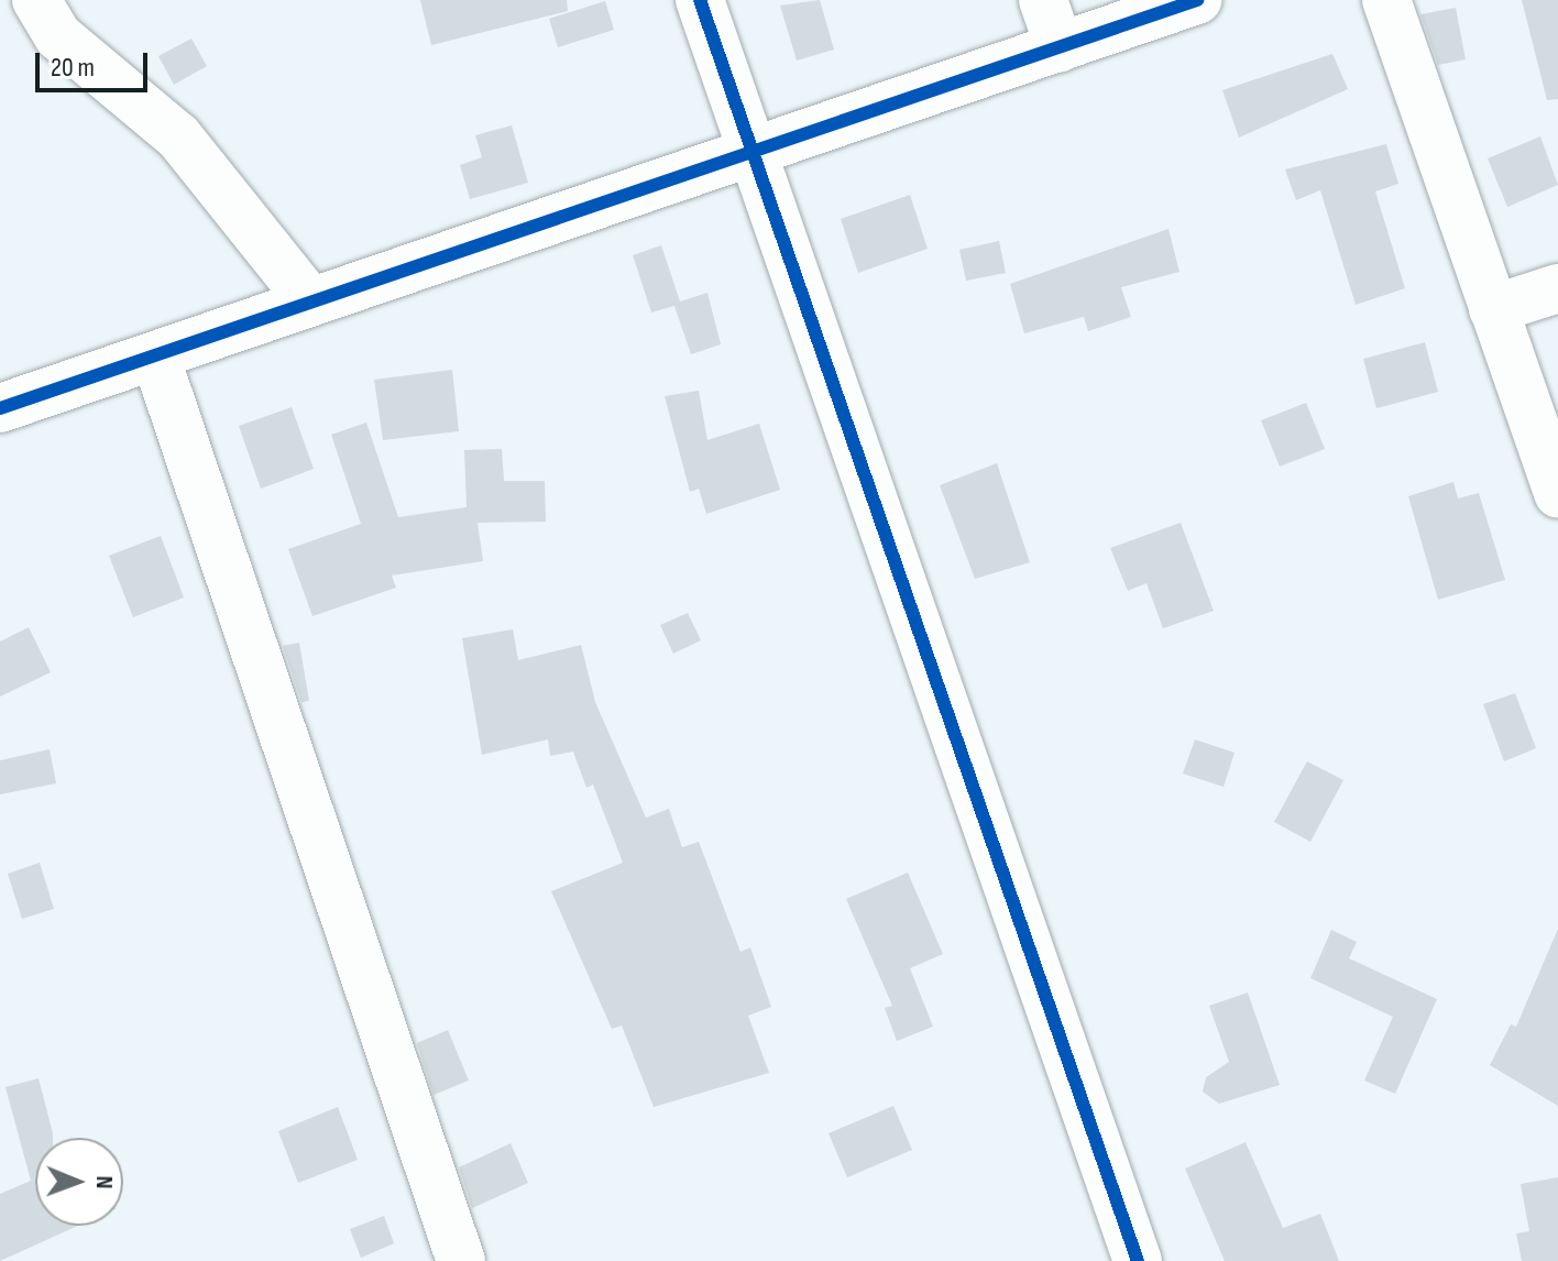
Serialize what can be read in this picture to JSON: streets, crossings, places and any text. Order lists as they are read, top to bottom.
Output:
{
  "scale_bar": "20 m",
  "north": "right"
}
